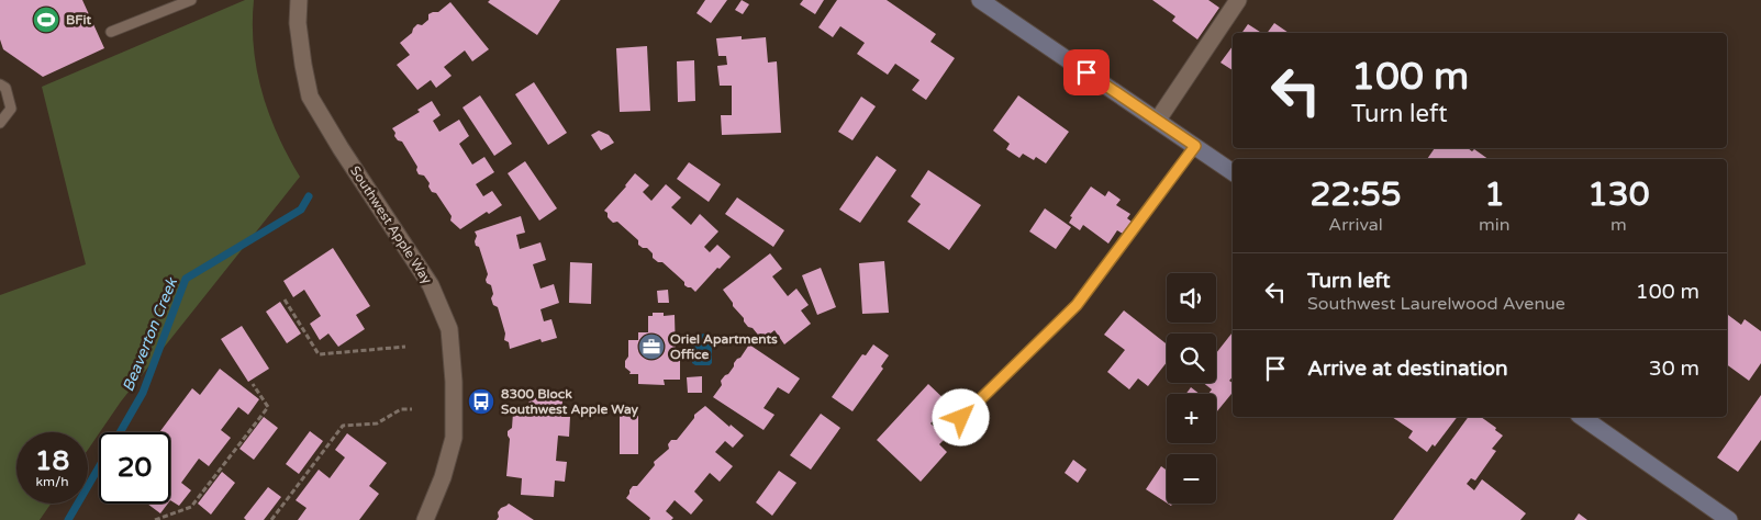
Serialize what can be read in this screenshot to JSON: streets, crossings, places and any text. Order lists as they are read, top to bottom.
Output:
{
  "streets": {
    "street": ["Southwest Apple Way"]
  },
  "water": ["Beaverton Creek"],
  "places": {
    "sports": ["BFit"],
    "office": ["Oriel Apartments Office"],
    "bus stop": ["8300 Block Southwest Apple Way"]
  },
  "page": {
    "turn": ["100 m", "Turn left"],
    "eta": [
      "22:55",
      "Arrival",
      "1",
      "min",
      "130",
      "m"
    ],
    "list": [
      {
        "name": "Turn left",
        "note": "Southwest Laurelwood Avenue",
        "value": "100 m"
      },
      {
        "name": "Arrive at destination",
        "value": "30 m"
      }
    ],
    "map_buttons": ["+", "−"],
    "speed": "18 km/h",
    "limit": "20"
  }
}
